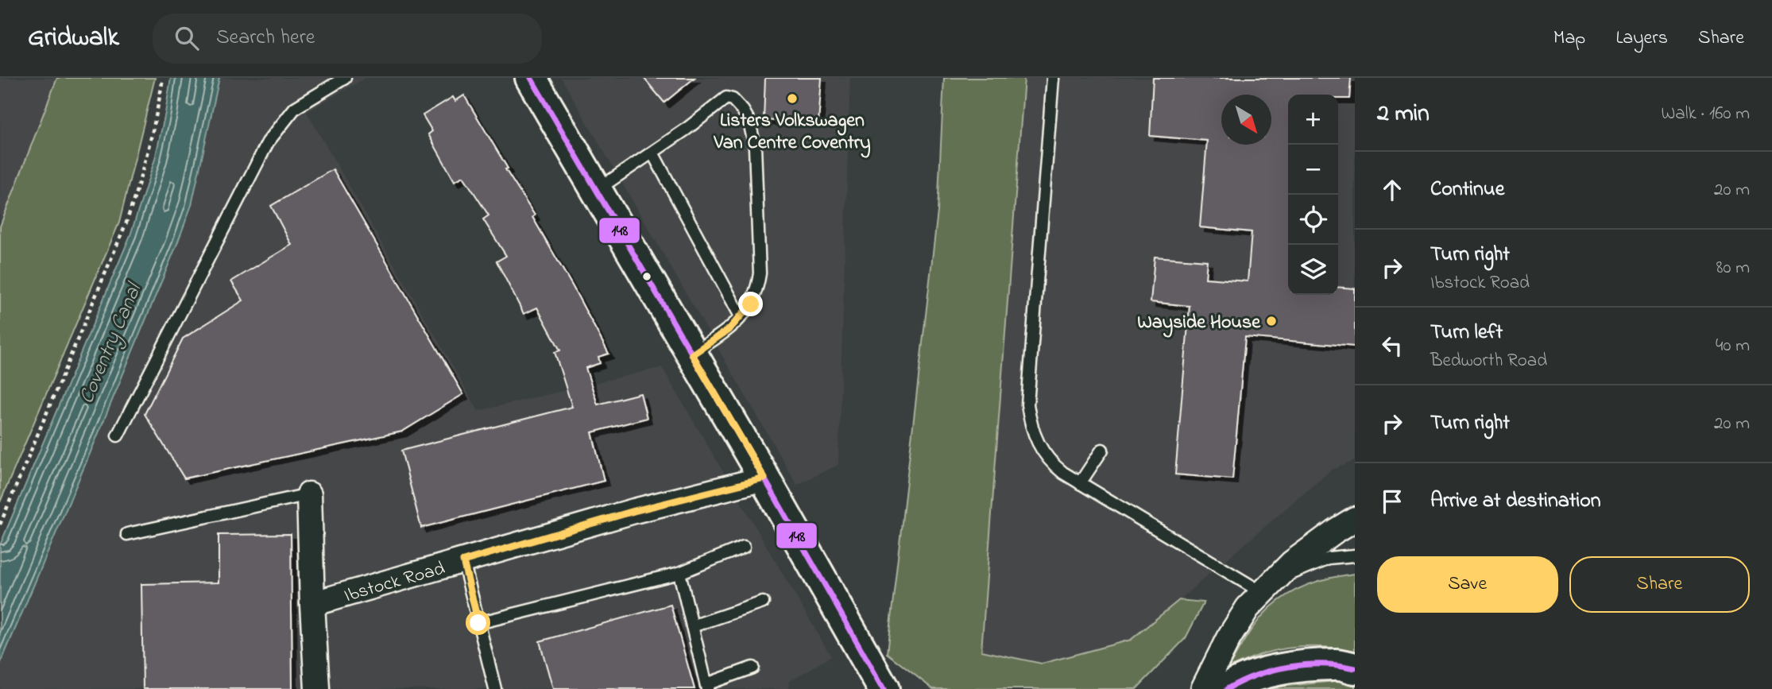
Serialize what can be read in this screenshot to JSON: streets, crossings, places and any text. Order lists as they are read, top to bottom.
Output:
{
  "streets": {
    "street": ["Ibstock Road"]
  },
  "water": ["Coventry Canal"],
  "places": ["Listers Volkswagen Van Centre Coventry", "Wayside House"],
  "lines": ["transit line 148"],
  "north": "bottom right",
  "page": {
    "header": "Gridwalk",
    "search": "Search here",
    "nav": ["Map", "Layers", "Share"],
    "heading": ["2 min", "Walk · 160 m"],
    "map_buttons": ["+", "−"],
    "list": [
      ["Continue", "20 m"],
      ["Turn right", "Ibstock Road", "80 m"],
      ["Turn left", "Bedworth Road", "40 m"],
      ["Turn right", "20 m"],
      "Arrive at destination"
    ],
    "buttons": ["Save", "Share"]
  }
}
